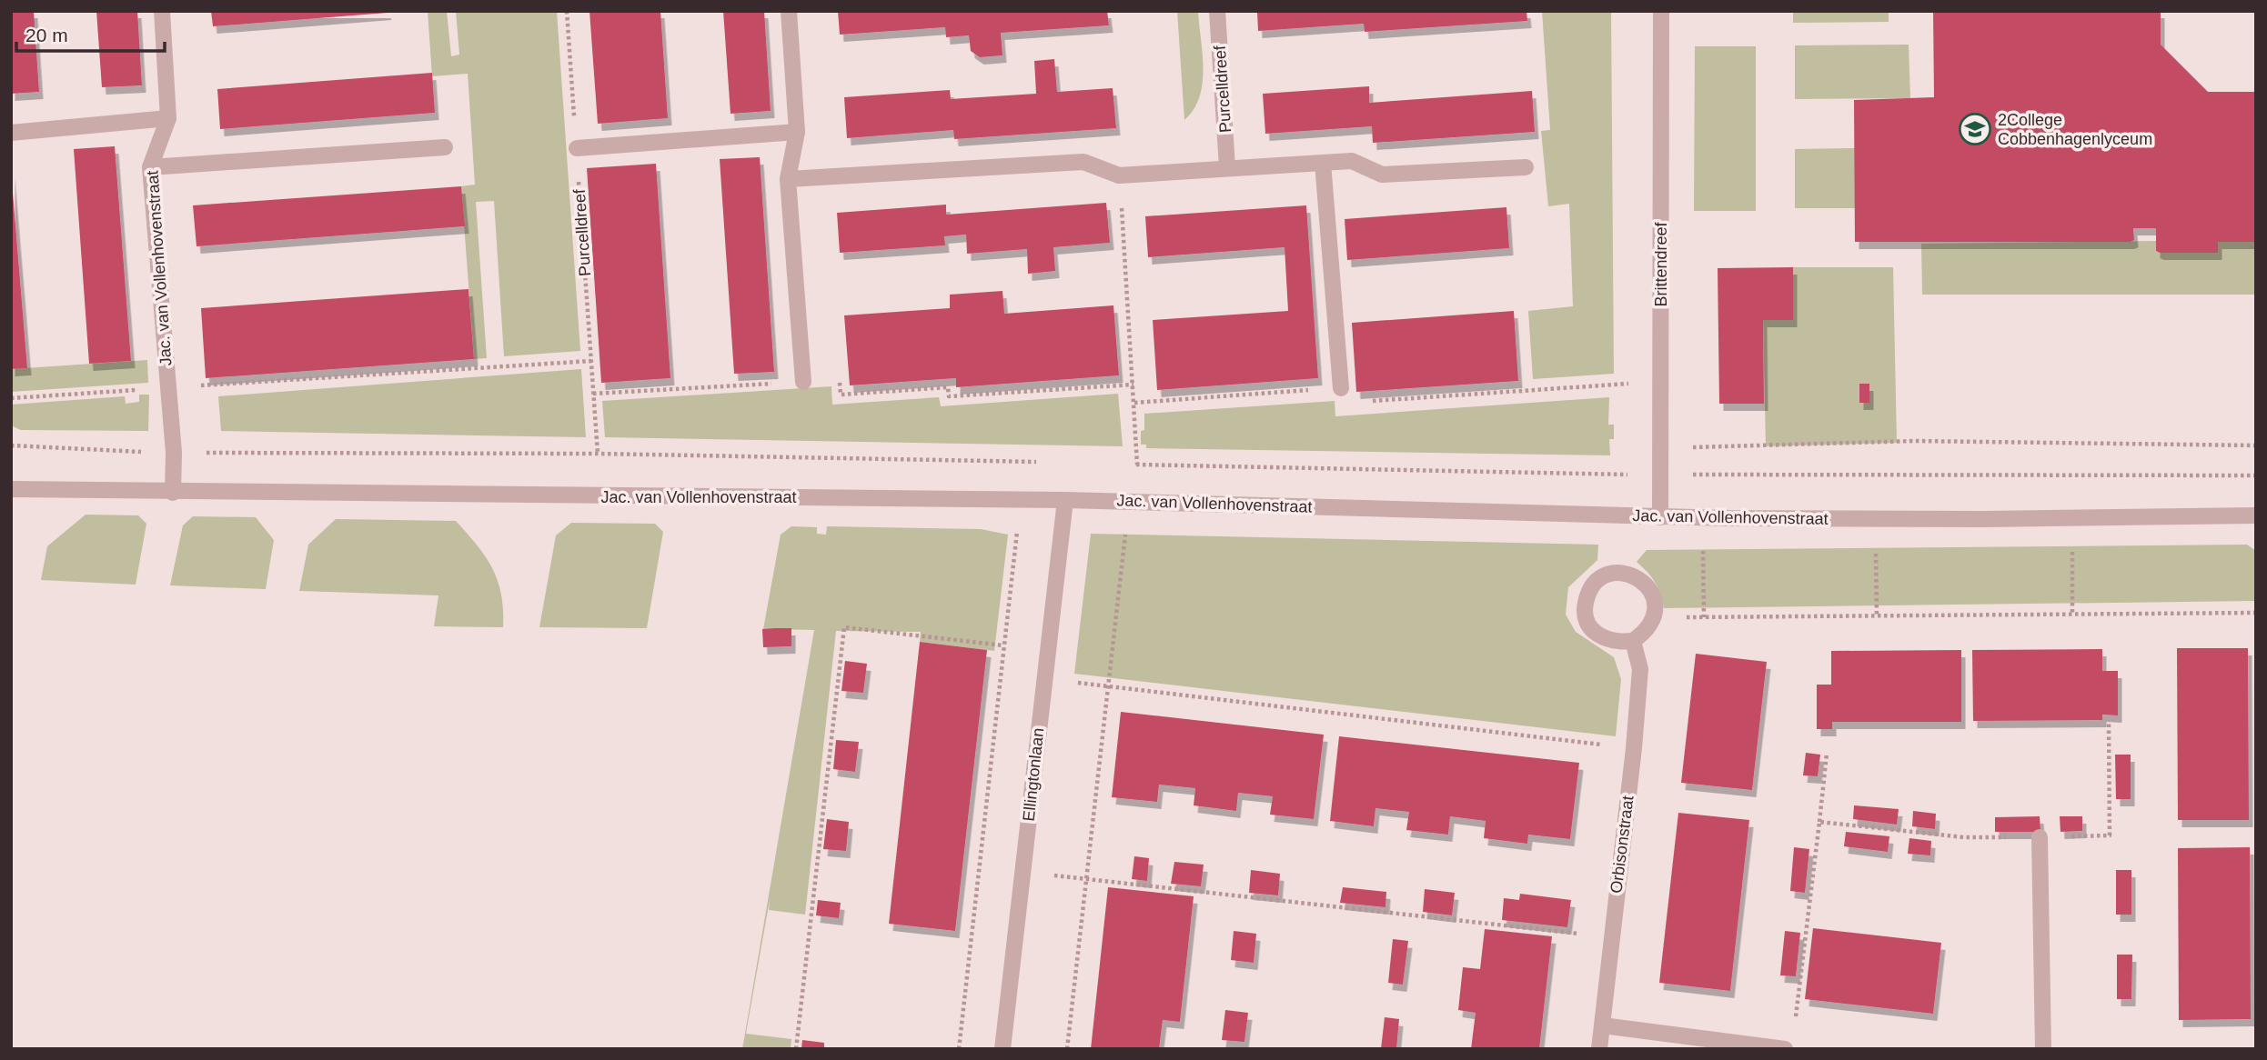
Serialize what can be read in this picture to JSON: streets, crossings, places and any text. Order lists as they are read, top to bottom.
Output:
{
  "streets": {
    "street": [
      "Purcelldreef",
      "Brittendreef",
      "Jac. van Vollenhovenstraat",
      "Ellingtonlaan",
      "Orbisonstraat"
    ]
  },
  "crossings": [
    ["Brittendreef", "Jac. van Vollenhovenstraat"],
    ["Jac. van Vollenhovenstraat", "Ellingtonlaan"]
  ],
  "places": {
    "school or university": ["2College Cobbenhagenlyceum"]
  },
  "scale_bar": "20 m"
}
